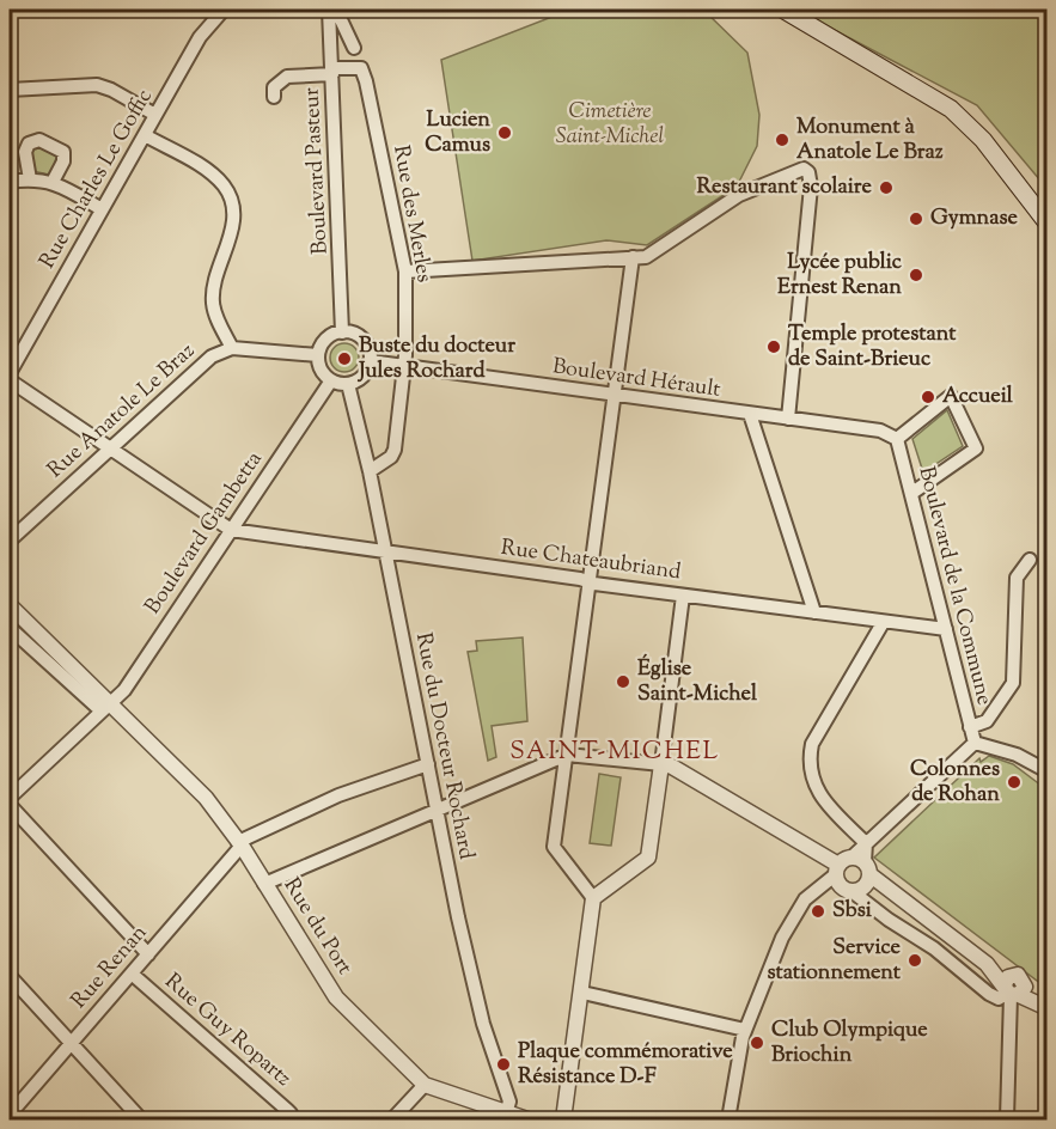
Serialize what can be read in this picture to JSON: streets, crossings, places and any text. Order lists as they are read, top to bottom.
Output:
{
  "streets": {
    "street": [
      "Boulevard Pasteur",
      "Rue Charles Le Goffic",
      "Rue des Merles",
      "Boulevard Hérault",
      "Rue Anatole Le Braz",
      "Boulevard Gambetta",
      "Rue Chateaubriand",
      "Boulevard de la Commune",
      "Rue du Docteur Rochard",
      "Rue du Port",
      "Rue Renan",
      "Rue Guy Ropartz"
    ]
  },
  "crossings": [
    ["Boulevard Pasteur", "Rue des Merles"],
    ["Boulevard Pasteur", "Boulevard Hérault"],
    ["Boulevard Pasteur", "Boulevard Gambetta"],
    ["Boulevard Pasteur", "Rue du Docteur Rochard"],
    ["Rue des Merles", "Boulevard Hérault"],
    ["Rue des Merles", "Rue du Docteur Rochard"],
    ["Boulevard Hérault", "Boulevard Gambetta"],
    ["Boulevard Hérault", "Boulevard de la Commune"],
    ["Boulevard Hérault", "Rue du Docteur Rochard"],
    ["Boulevard Gambetta", "Rue Chateaubriand"],
    ["Boulevard Gambetta", "Rue du Docteur Rochard"],
    ["Boulevard Gambetta", "Rue du Port"],
    ["Rue Chateaubriand", "Boulevard de la Commune"],
    ["Rue Chateaubriand", "Rue du Docteur Rochard"],
    ["Rue du Docteur Rochard", "Rue du Port"],
    ["Rue du Port", "Rue Renan"],
    ["Rue Renan", "Rue Guy Ropartz"]
  ],
  "districts": ["SAINT-MICHEL"],
  "parks": ["Cimetière Saint-Michel"],
  "places": [
    "Lucien Camus",
    "Monument à Anatole Le Braz",
    "Restaurant scolaire",
    "Gymnase",
    "Lycée public Ernest Renan",
    "Temple protestant de Saint-Brieuc",
    "Buste du docteur Jules Rochard",
    "Accueil",
    "Église Saint-Michel",
    "Colonnes de Rohan",
    "Sbsi",
    "Service stationnement",
    "Club Olympique Briochin",
    "Plaque commémorative Résistance D-F"
  ]
}
